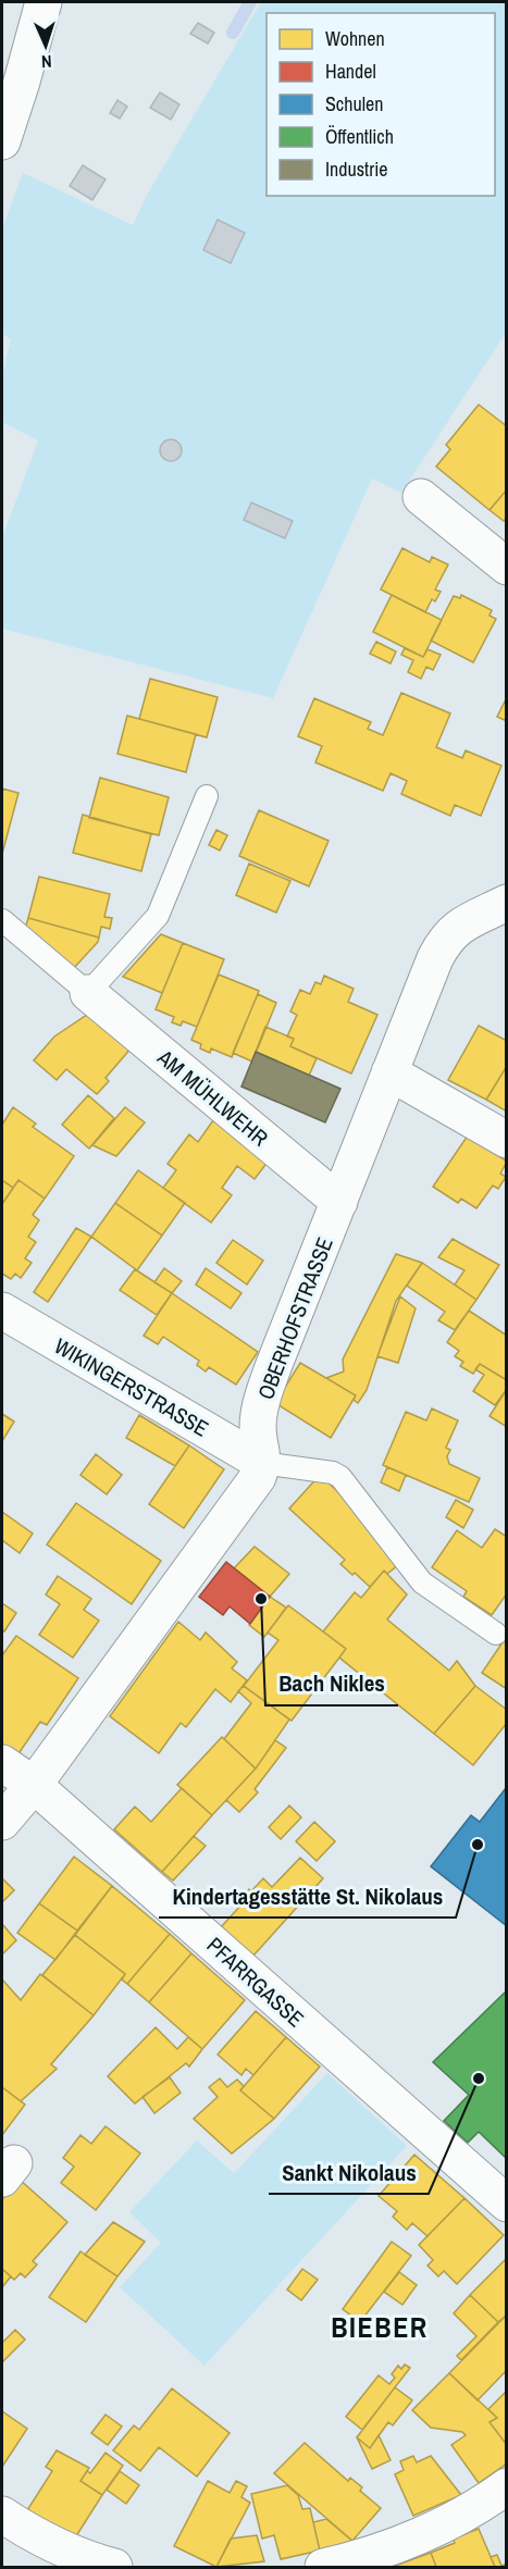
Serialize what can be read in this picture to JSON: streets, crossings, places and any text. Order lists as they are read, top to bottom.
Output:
{
  "streets": {
    "street": [
      "AM MÜHLWEHR",
      "OBERHOFSTRASSE",
      "WIKINGERSTRASSE",
      "PFARRGASSE"
    ]
  },
  "crossings": [
    ["AM MÜHLWEHR", "OBERHOFSTRASSE"],
    ["OBERHOFSTRASSE", "WIKINGERSTRASSE"]
  ],
  "districts": ["BIEBER"],
  "places": ["Bach Nikles", "Kindertagesstätte St. Nikolaus", "Sankt Nikolaus"],
  "legend": [
    "Wohnen",
    "Handel",
    "Schulen",
    "Öffentlich",
    "Industrie"
  ],
  "north": "bottom"
}
